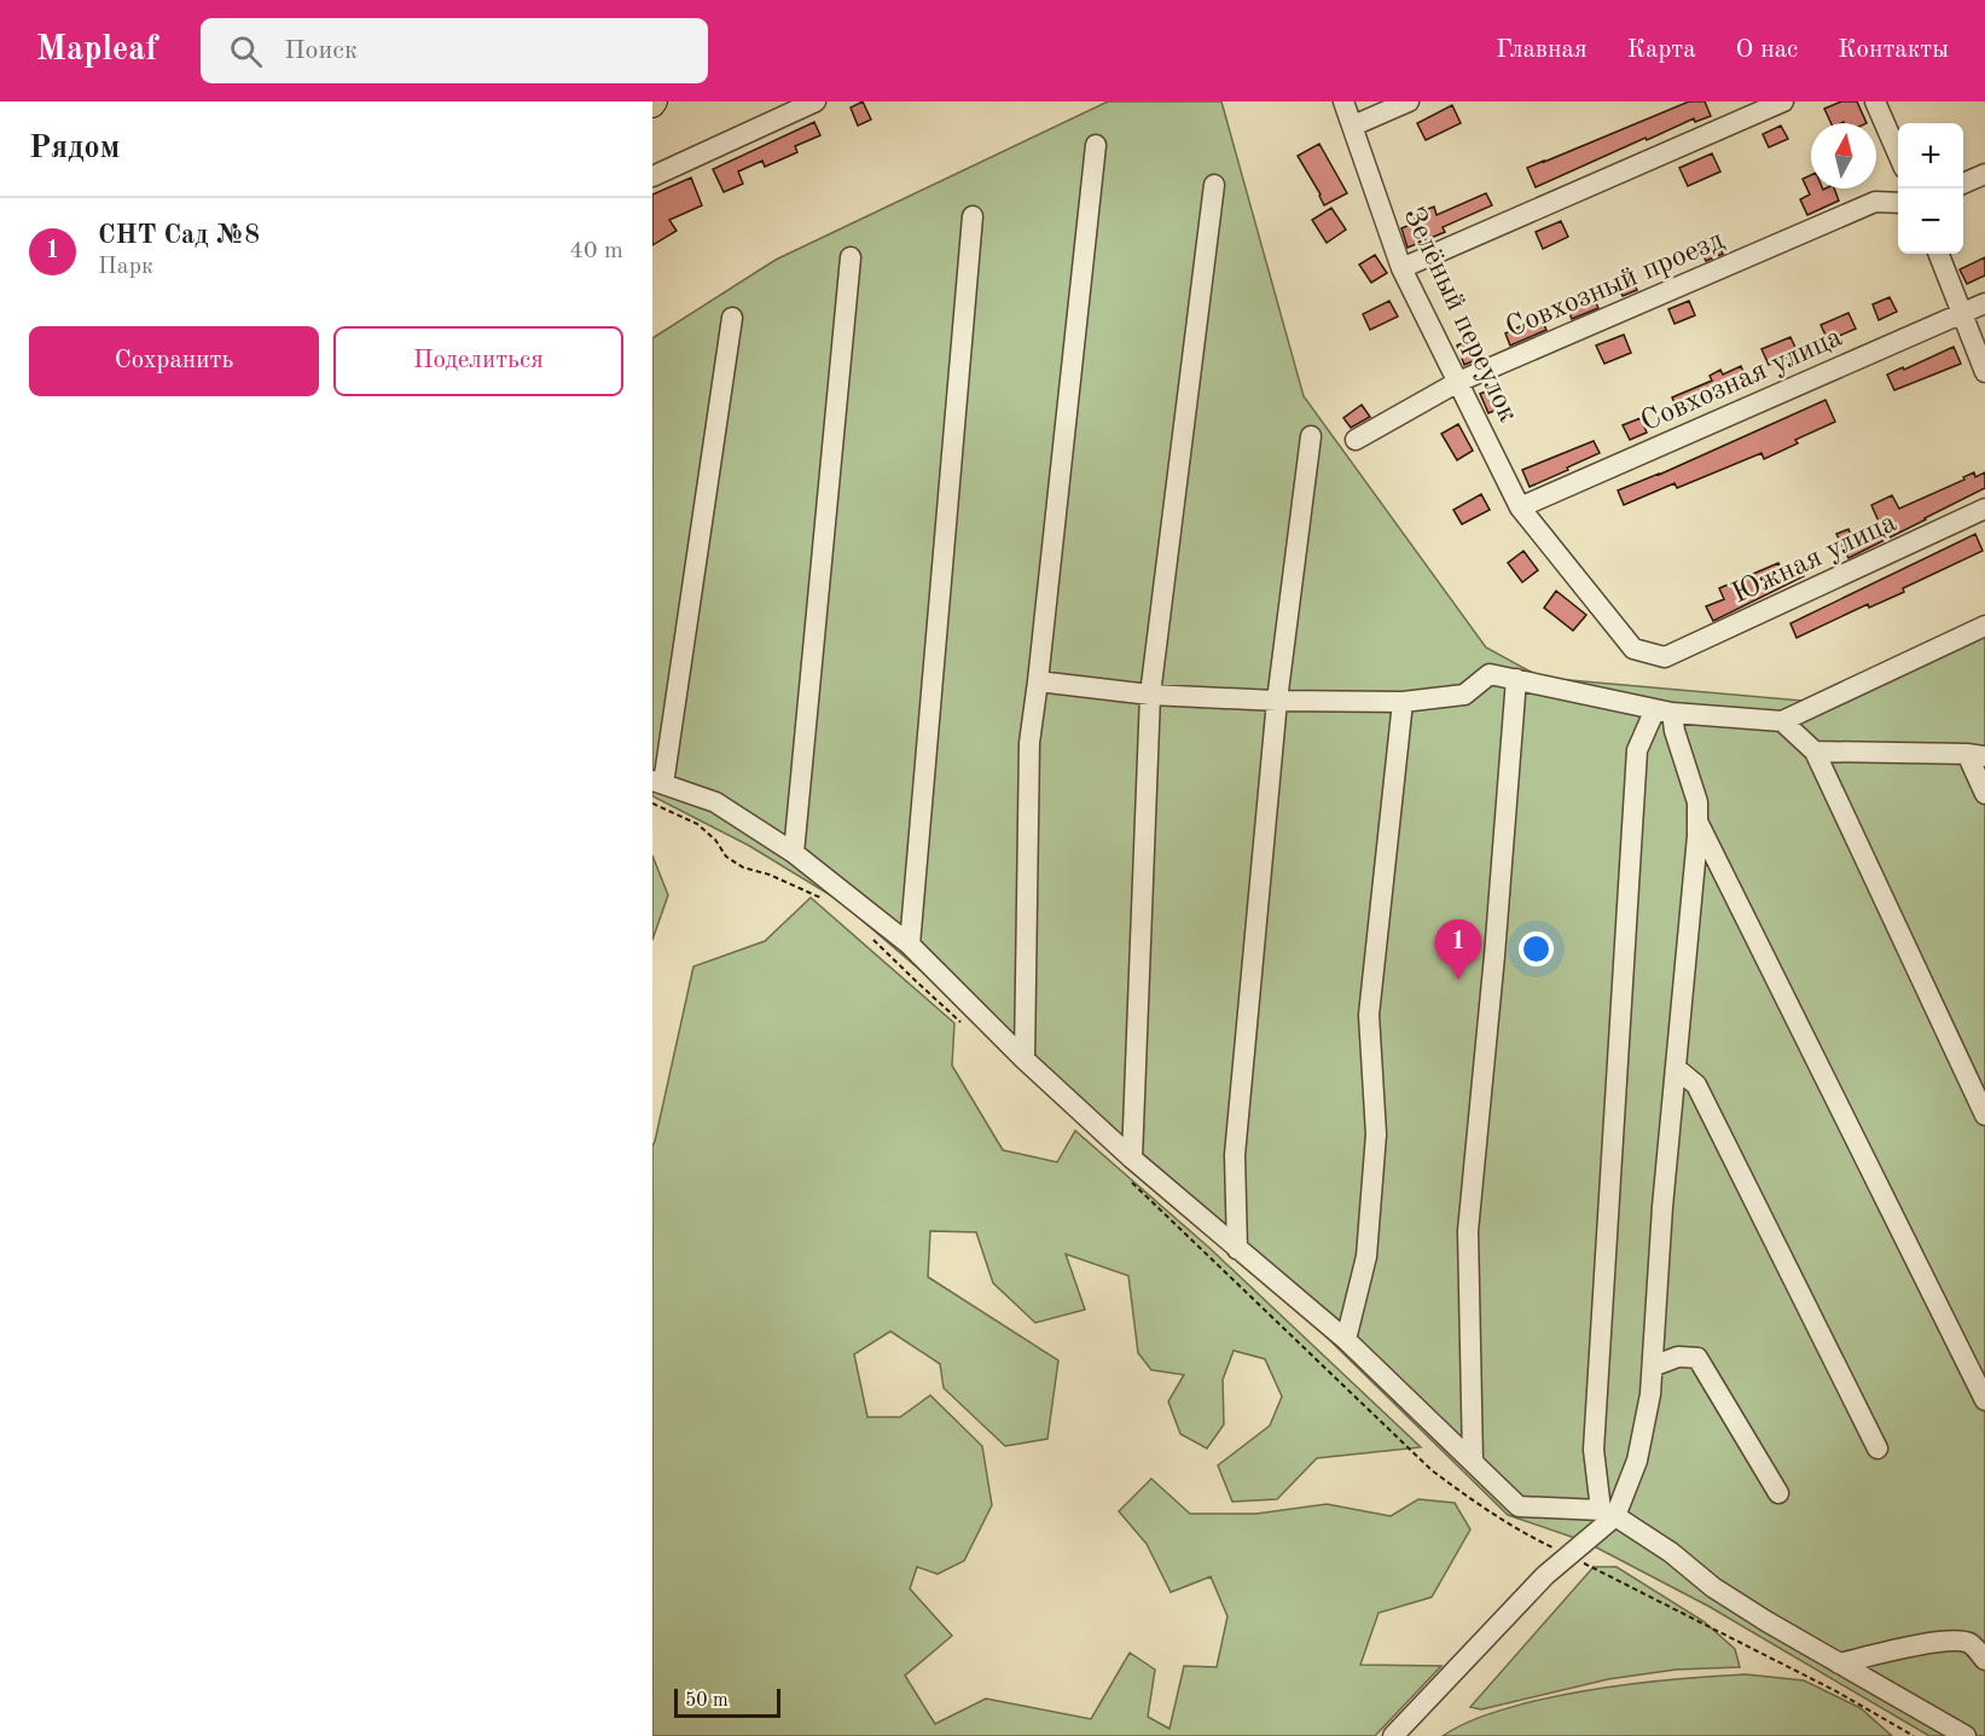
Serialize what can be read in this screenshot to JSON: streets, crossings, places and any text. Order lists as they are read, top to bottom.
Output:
{
  "streets": {
    "street": [
      "Совхозный проезд",
      "Зелёный переулок",
      "Совхозная улица",
      "Южная улица"
    ]
  },
  "crossings": [
    ["Совхозный проезд", "Зелёный переулок"],
    ["Зелёный переулок", "Совхозная улица"],
    ["Зелёный переулок", "Южная улица"]
  ],
  "scale_bar": "50 m",
  "north": "top",
  "page": {
    "header": "Mapleaf",
    "search": "Поиск",
    "nav": [
      "Главная",
      "Карта",
      "О нас",
      "Контакты"
    ],
    "heading": "Рядом",
    "map_buttons": ["+", "−"],
    "list": [
      {
        "mark": "1",
        "name": "СНТ Сад №8",
        "note": "Парк",
        "value": "40 m"
      }
    ],
    "buttons": ["Сохранить", "Поделиться"],
    "pins": "1",
    "scale": "50 m"
  }
}
